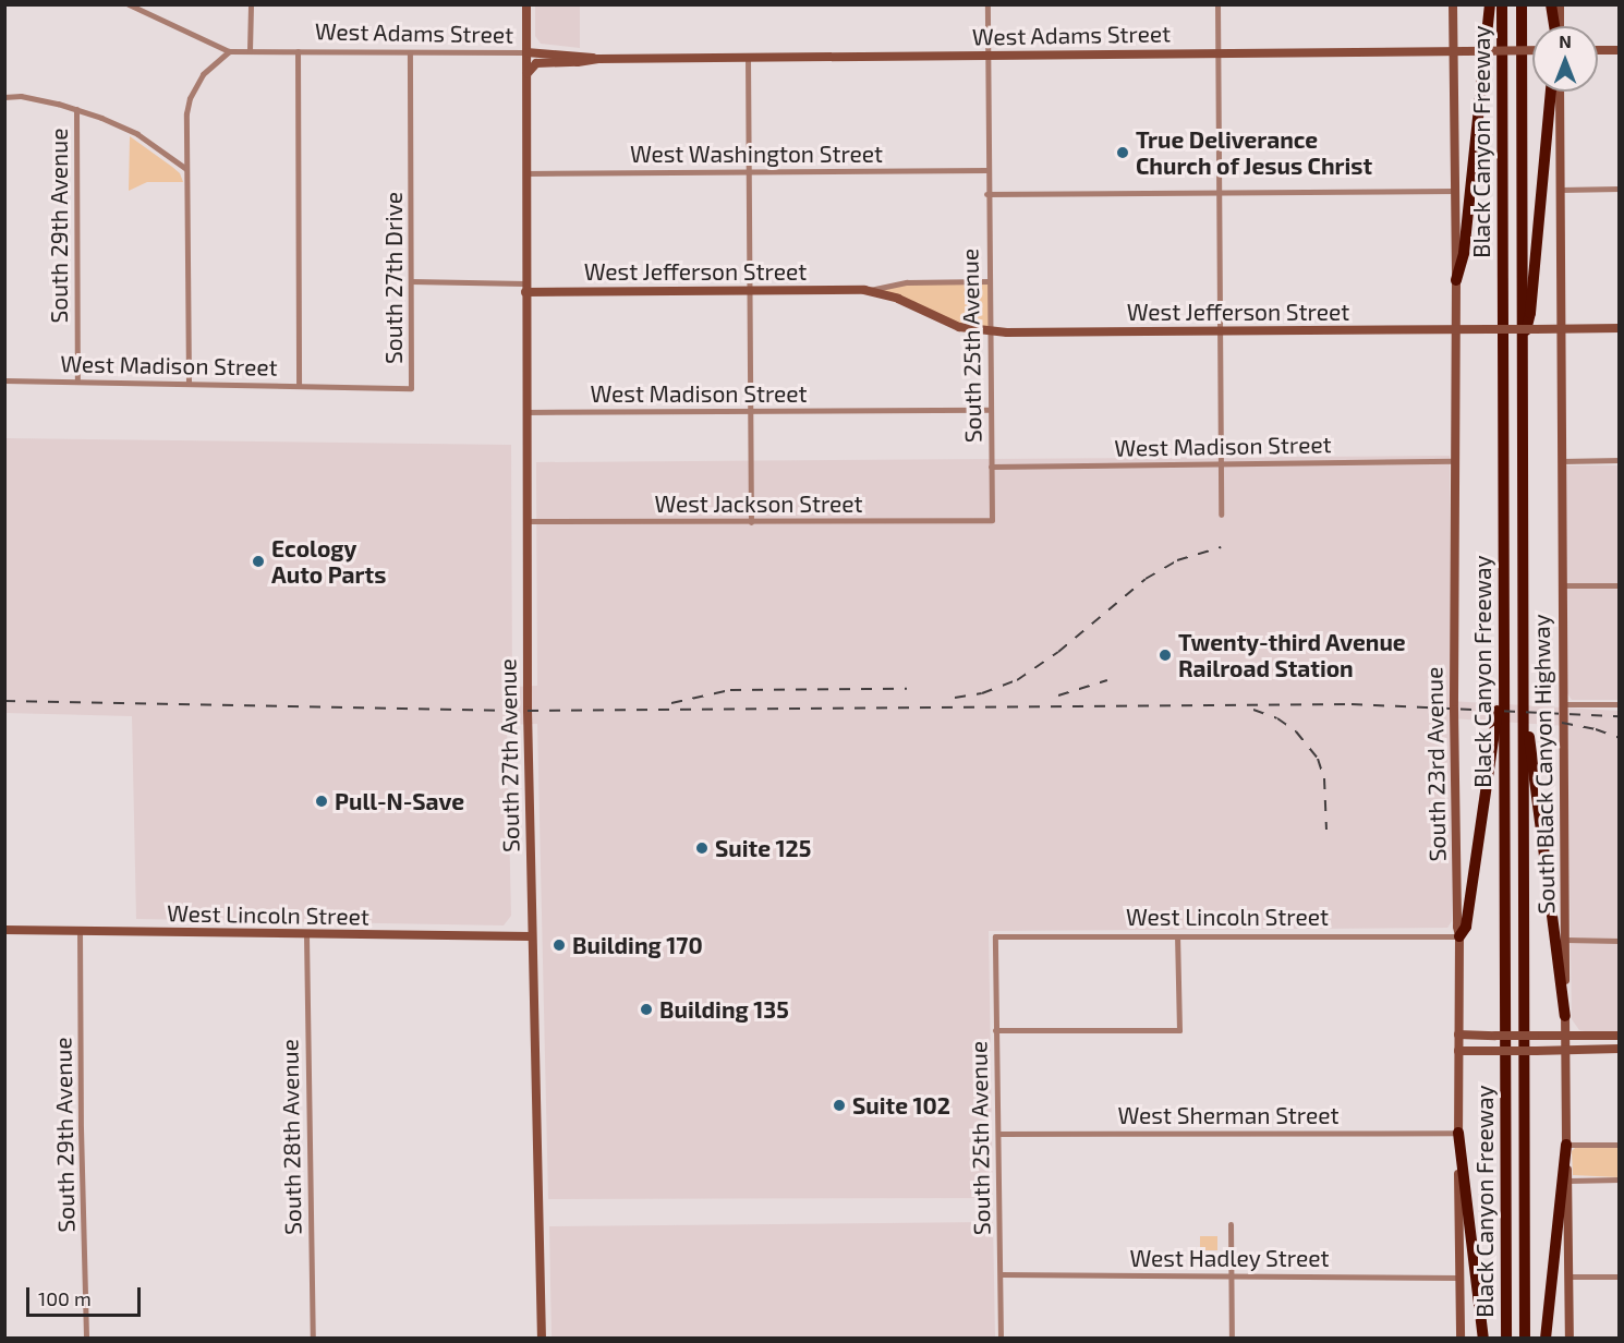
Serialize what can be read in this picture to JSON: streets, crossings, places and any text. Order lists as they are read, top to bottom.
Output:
{
  "streets": {
    "highway": ["Black Canyon Freeway"],
    "main road": [
      "West Adams Street",
      "West Jefferson Street",
      "South 27th Avenue",
      "South 23rd Avenue",
      "South Black Canyon Highway",
      "West Lincoln Street"
    ],
    "street": [
      "West Washington Street",
      "South 29th Avenue",
      "South 27th Drive",
      "South 25th Avenue",
      "West Madison Street",
      "West Jackson Street",
      "West Sherman Street",
      "South 28th Avenue",
      "West Hadley Street"
    ]
  },
  "crossings": [
    ["West Adams Street", "South 27th Drive"],
    ["West Adams Street", "South 25th Avenue"],
    ["West Adams Street", "South 27th Avenue"],
    ["West Adams Street", "South 23rd Avenue"],
    ["West Washington Street", "South 25th Avenue"],
    ["West Washington Street", "South 27th Avenue"],
    ["South 29th Avenue", "West Madison Street"],
    ["South 29th Avenue", "West Lincoln Street"],
    ["West Jefferson Street", "South 27th Drive"],
    ["West Jefferson Street", "South 25th Avenue"],
    ["West Jefferson Street", "South 27th Avenue"],
    ["West Jefferson Street", "South 23rd Avenue"],
    ["West Jefferson Street", "South Black Canyon Highway"],
    ["South 27th Drive", "West Madison Street"],
    ["South 25th Avenue", "West Madison Street"],
    ["South 25th Avenue", "West Jackson Street"],
    ["South 25th Avenue", "West Lincoln Street"],
    ["South 25th Avenue", "West Sherman Street"],
    ["South 25th Avenue", "West Hadley Street"],
    ["West Madison Street", "South 27th Avenue"],
    ["West Madison Street", "South 23rd Avenue"],
    ["West Jackson Street", "South 27th Avenue"],
    ["South 27th Avenue", "West Lincoln Street"],
    ["South 23rd Avenue", "West Lincoln Street"],
    ["South 23rd Avenue", "West Sherman Street"],
    ["South 23rd Avenue", "West Hadley Street"],
    ["West Lincoln Street", "South 28th Avenue"]
  ],
  "places": [
    "True Deliverance Church of Jesus Christ",
    "Ecology Auto Parts",
    "Twenty-third Avenue Railroad Station",
    "Pull-N-Save",
    "Suite 125",
    "Building 170",
    "Building 135",
    "Suite 102"
  ],
  "scale_bar": "100 m",
  "north": "top"
}
